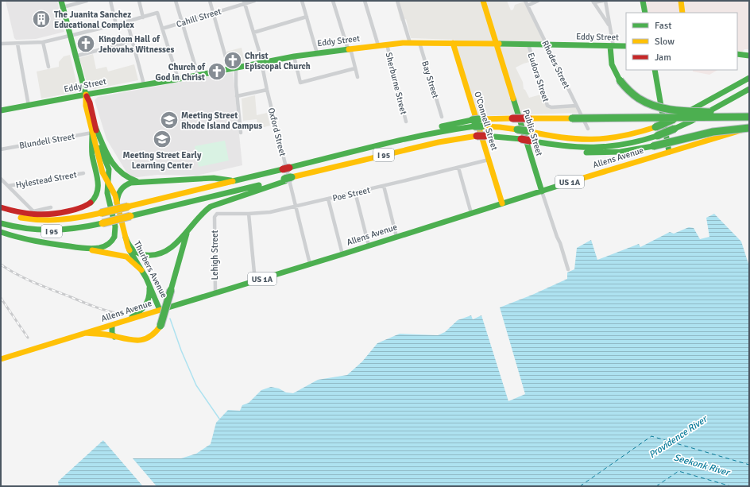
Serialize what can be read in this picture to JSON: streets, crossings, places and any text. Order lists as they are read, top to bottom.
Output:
{
  "streets": {
    "main road": [
      "Eddy Street",
      "O'Connell Street",
      "Public Street",
      "I 95",
      "Allens Avenue",
      "US 1A",
      "Thurbers Avenue"
    ],
    "street": [
      "Cahill Street",
      "Rhodes Street",
      "Eudora Street",
      "Bay Street",
      "Sherburne Street",
      "Oxford Street",
      "Blundell Street",
      "Hylestead Street",
      "Poe Street",
      "Lehigh Street"
    ]
  },
  "crossings": [
    ["Cahill Street", "Oxford Street"],
    ["Eddy Street", "Rhodes Street"],
    ["Eddy Street", "Eudora Street"],
    ["Eddy Street", "Bay Street"],
    ["Eddy Street", "Sherburne Street"],
    ["Eddy Street", "O'Connell Street"],
    ["Eddy Street", "Oxford Street"],
    ["Eddy Street", "Public Street"],
    ["Eddy Street", "Thurbers Avenue"],
    ["Rhodes Street", "Eudora Street"],
    ["O'Connell Street", "Allens Avenue"],
    ["O'Connell Street", "Poe Street"],
    ["Oxford Street", "Allens Avenue"],
    ["Oxford Street", "Poe Street"],
    ["Public Street", "Allens Avenue"],
    ["Blundell Street", "Thurbers Avenue"],
    ["Allens Avenue", "Lehigh Street"],
    ["Allens Avenue", "Thurbers Avenue"],
    ["Poe Street", "Lehigh Street"]
  ],
  "water": ["Providence River", "Seekonk River"],
  "places": {
    "building": ["The Juanita Sanchez Educational Complex"],
    "church": ["Kingdom Hall of Jehovahs Witnesses", "Christ Episcopal Church", "Church of God in Christ"],
    "school or university": ["Meeting Street Rhode Island Campus", "Meeting Street Early Learning Center"]
  },
  "legend": ["Fast", "Slow", "Jam"]
}
